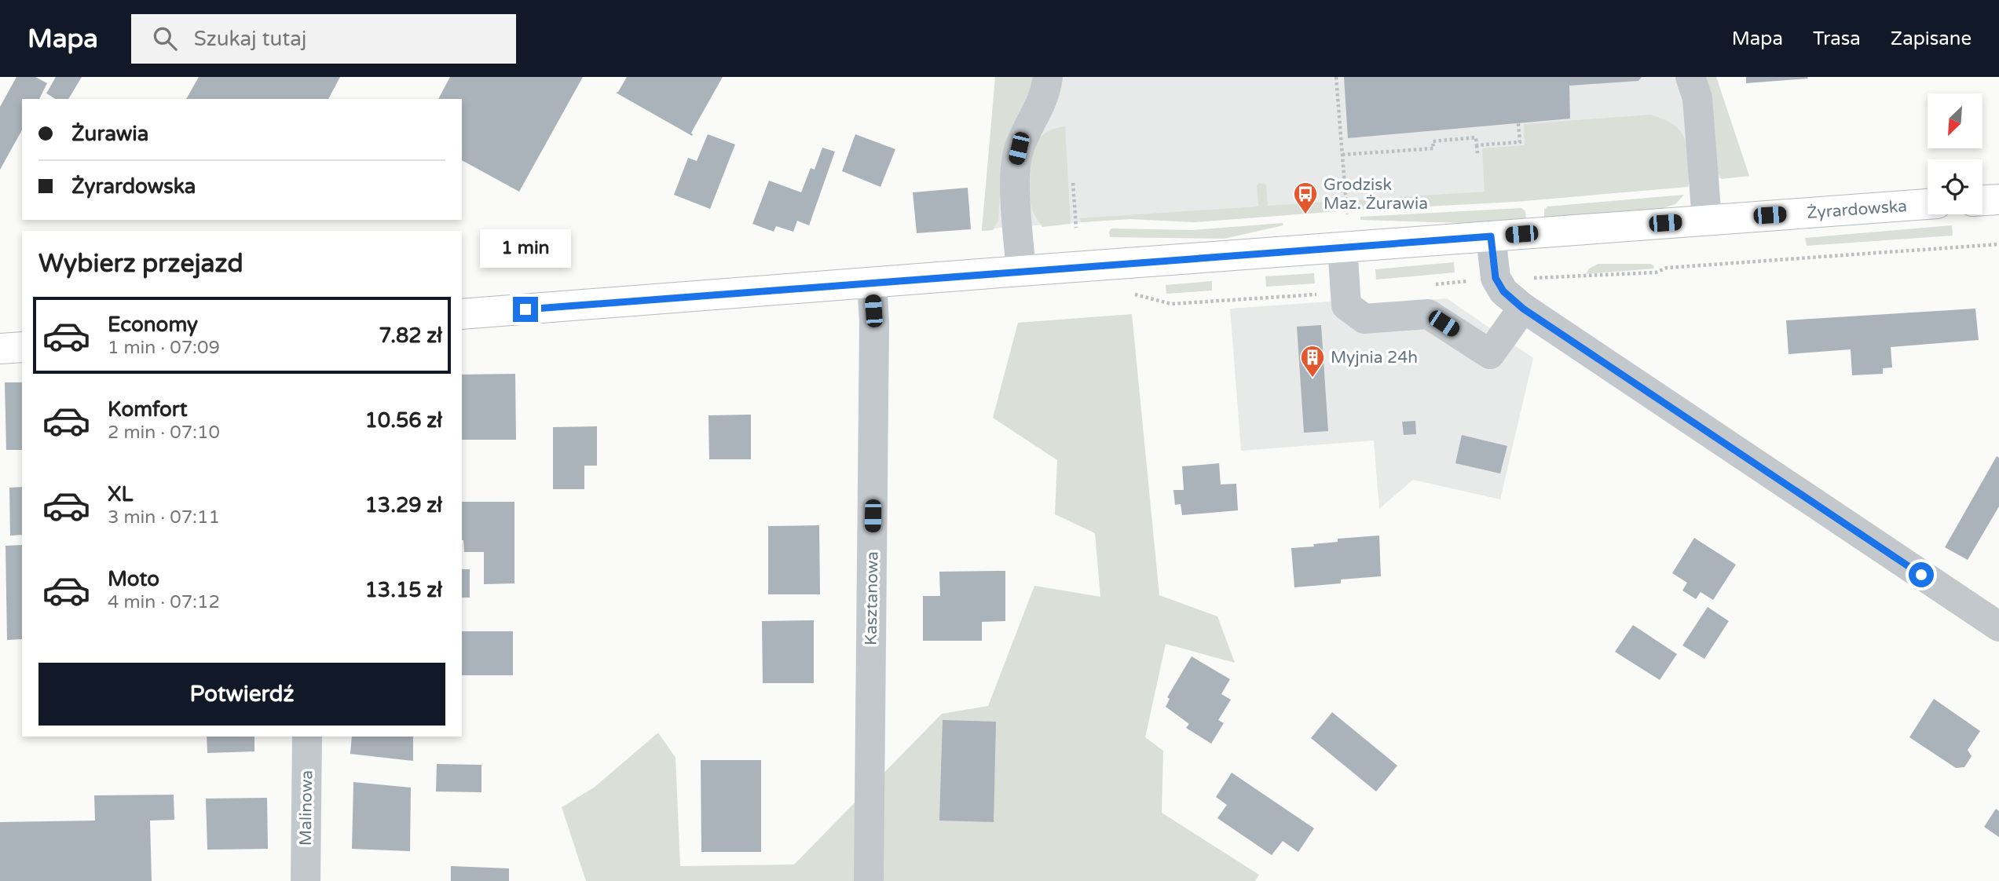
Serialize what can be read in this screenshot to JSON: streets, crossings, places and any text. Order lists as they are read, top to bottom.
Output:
{
  "streets": {
    "main road": ["Żyrardowska"],
    "street": ["Kasztanowa", "Malinowa"]
  },
  "crossings": [
    ["Żyrardowska", "Kasztanowa"]
  ],
  "places": {
    "bus stop": ["Grodzisk Maz. Żurawia"],
    "building": ["Myjnia 24h"]
  },
  "north": "bottom left",
  "page": {
    "header": "Mapa",
    "search": "Szukaj tutaj",
    "nav": ["Mapa", "Trasa", "Zapisane"],
    "banner": ["Żurawia", "Żyrardowska"],
    "bubble": "1 min",
    "heading": "Wybierz przejazd",
    "list": [
      {
        "name": "Economy",
        "note": "1 min · 07:09",
        "value": "7.82 zł"
      },
      {
        "name": "Komfort",
        "note": "2 min · 07:10",
        "value": "10.56 zł"
      },
      {
        "name": "XL",
        "note": "3 min · 07:11",
        "value": "13.29 zł"
      },
      {
        "name": "Moto",
        "note": "4 min · 07:12",
        "value": "13.15 zł"
      }
    ],
    "buttons": "Potwierdź"
  }
}
